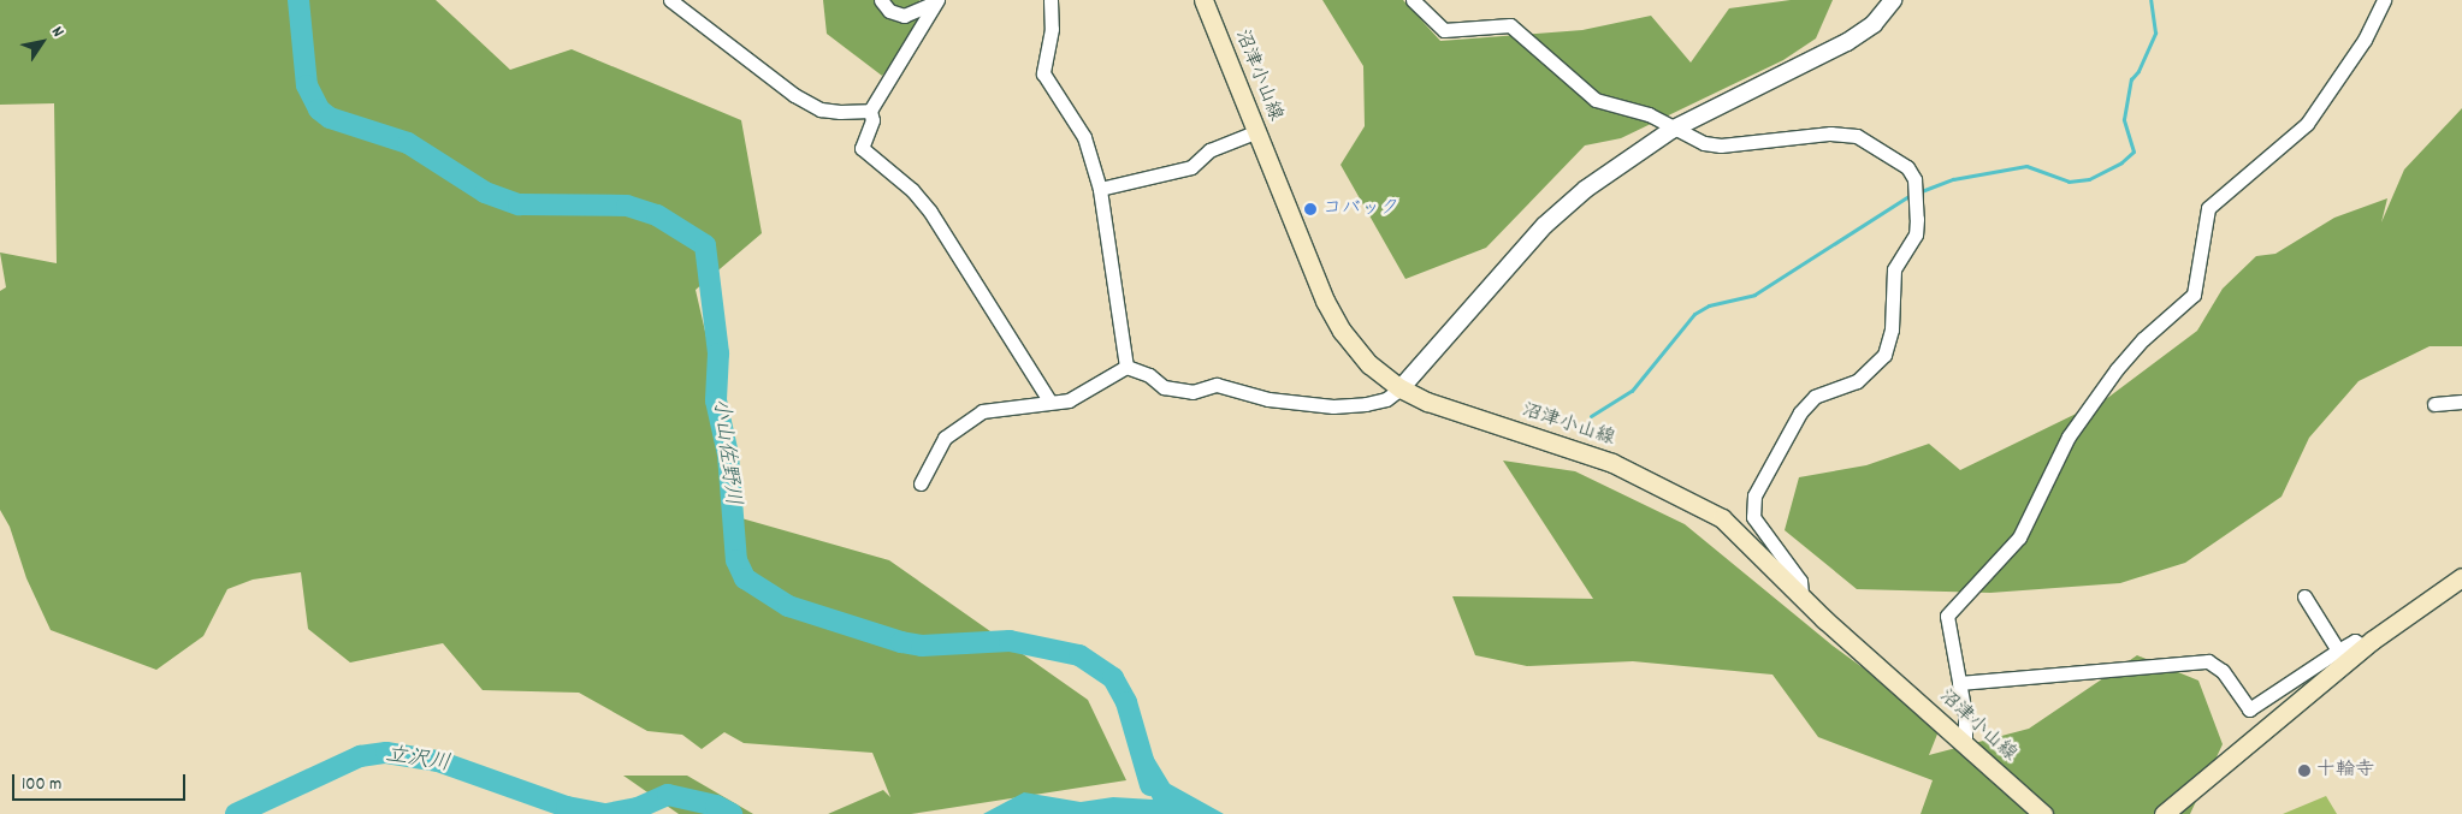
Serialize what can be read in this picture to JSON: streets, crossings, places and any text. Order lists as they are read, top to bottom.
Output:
{
  "streets": {
    "main road": ["沼津小山線"]
  },
  "water": ["小山佐野川", "立沢川"],
  "places": ["コバック", "十輪寺"],
  "scale_bar": "100 m",
  "north": "top right"
}
